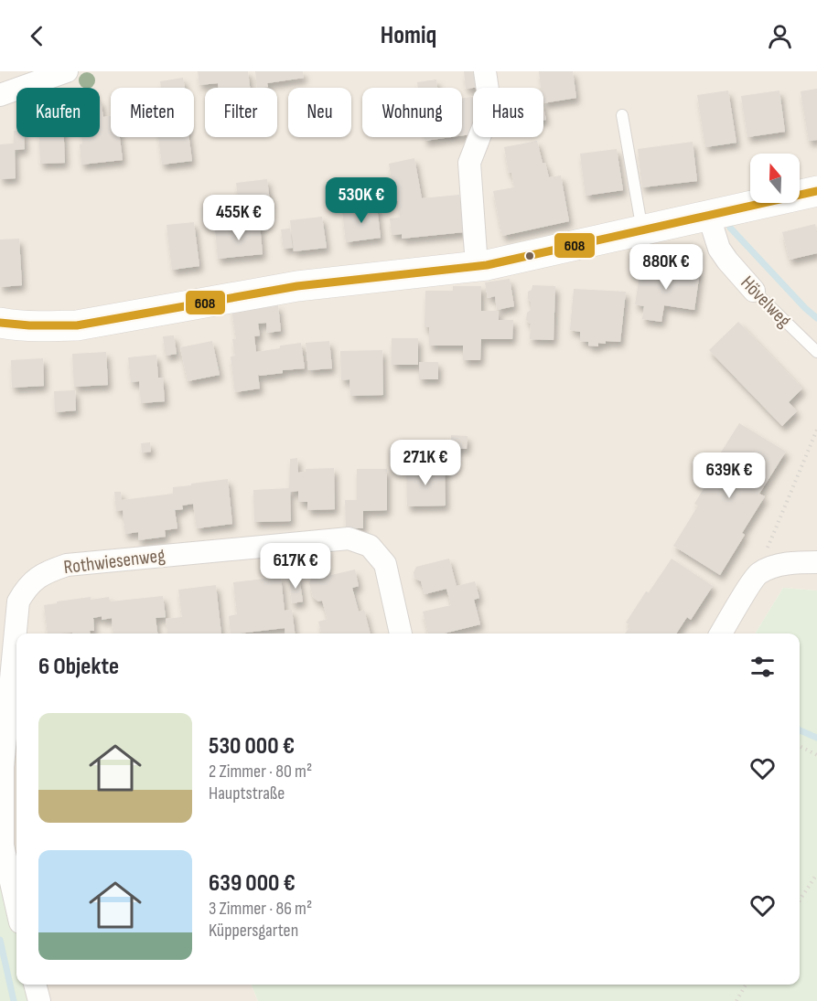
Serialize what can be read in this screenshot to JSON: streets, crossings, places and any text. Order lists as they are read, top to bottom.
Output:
{
  "streets": {
    "street": ["Hövelweg", "Rothwiesenweg"]
  },
  "lines": ["transit line 608"],
  "north": "top",
  "page": {
    "header": "Homiq",
    "chip": [
      "Kaufen",
      "Mieten",
      "Filter",
      "Neu",
      "Wohnung",
      "Haus"
    ],
    "price": [
      "530K €",
      "455K €",
      "880K €",
      "271K €",
      "639K €",
      "617K €"
    ],
    "heading": "6 Objekte",
    "list": [
      {
        "name": "530 000 €",
        "note": "2 Zimmer · 80 m² · Hauptstraße"
      },
      {
        "name": "639 000 €",
        "note": "3 Zimmer · 86 m² · Küppersgarten"
      }
    ]
  }
}
